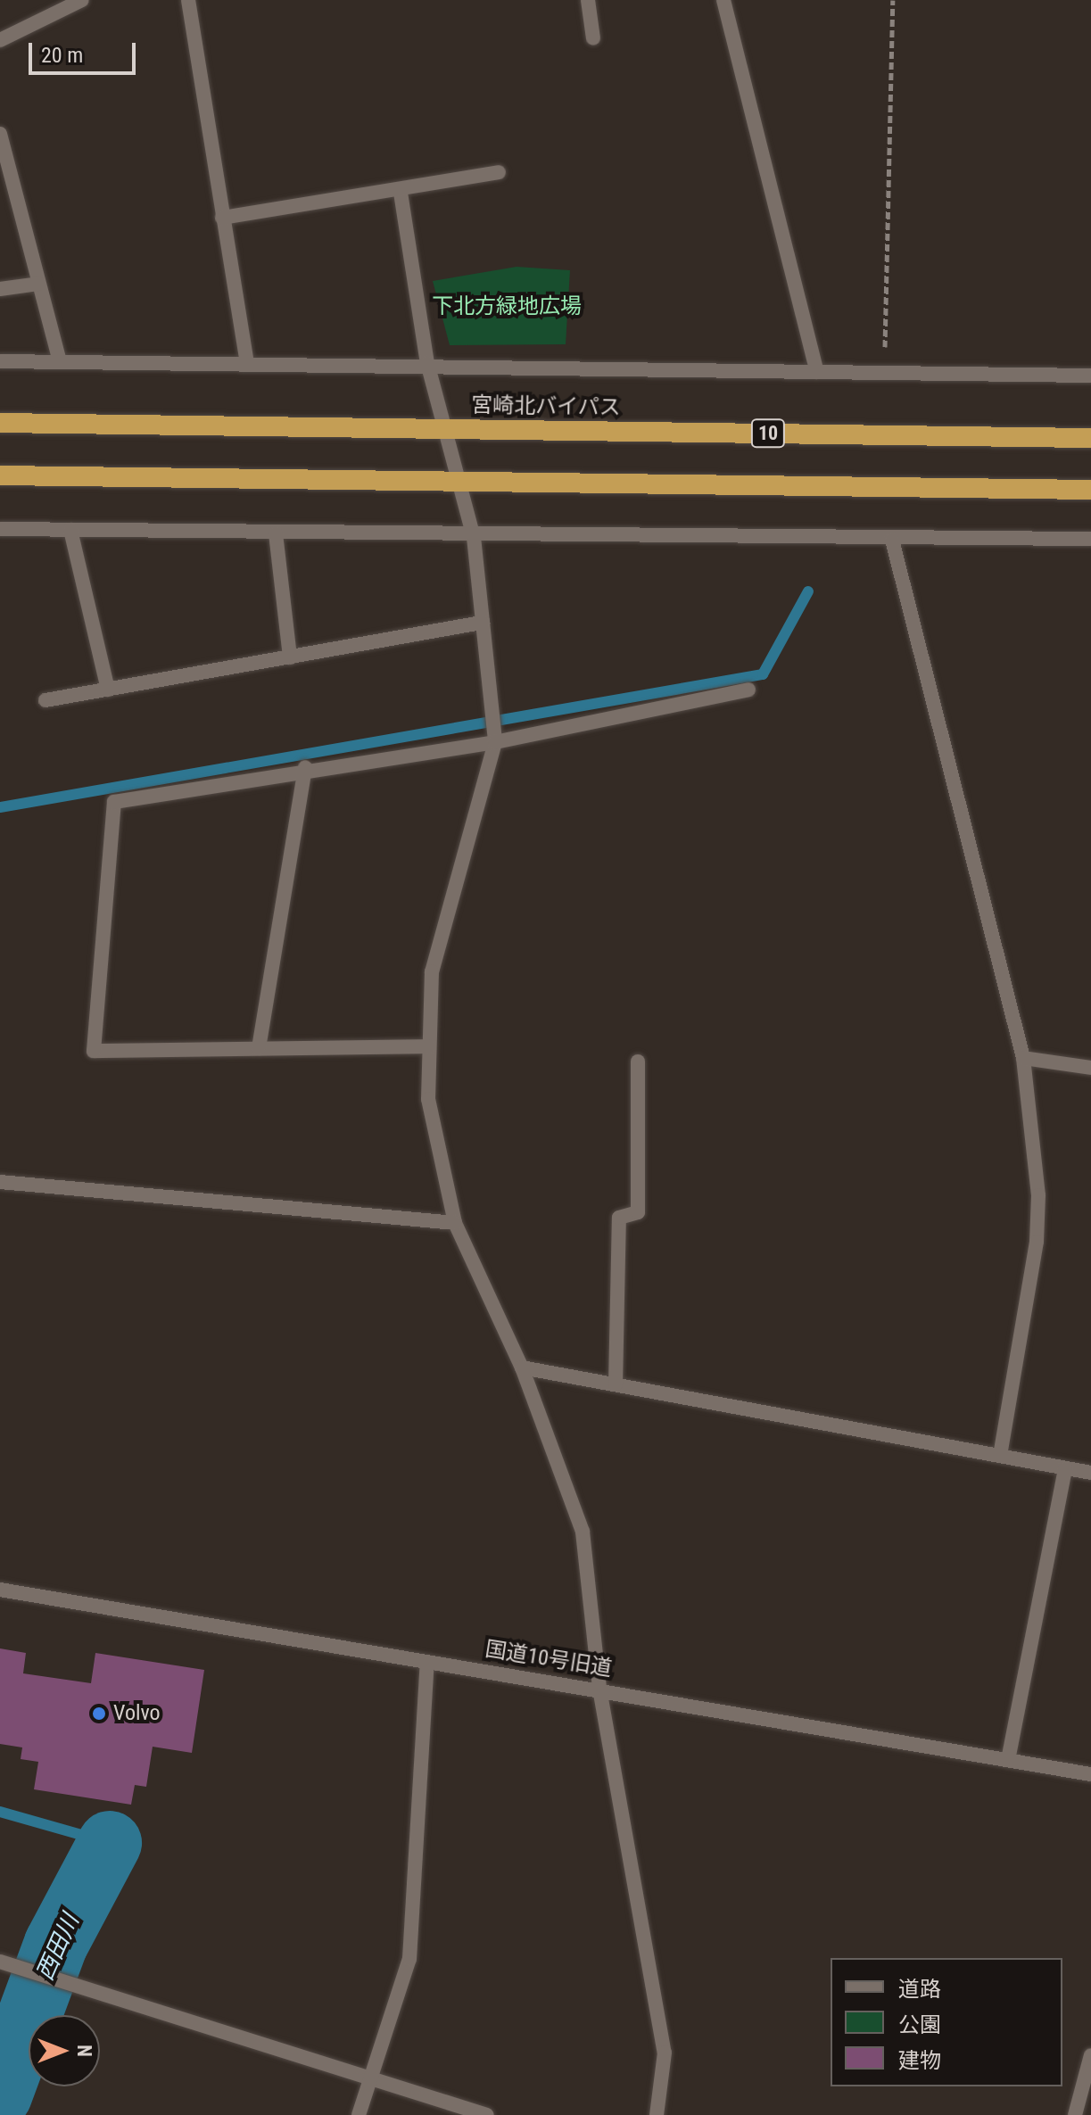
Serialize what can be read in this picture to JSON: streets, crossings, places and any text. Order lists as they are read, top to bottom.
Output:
{
  "streets": {
    "highway": ["宮崎北バイパス", "10"],
    "street": ["国道10号旧道"]
  },
  "water": ["西田川"],
  "parks": ["下北方緑地広場"],
  "places": ["Volvo"],
  "legend": ["道路", "公園", "建物"],
  "scale_bar": "20 m",
  "north": "right"
}
